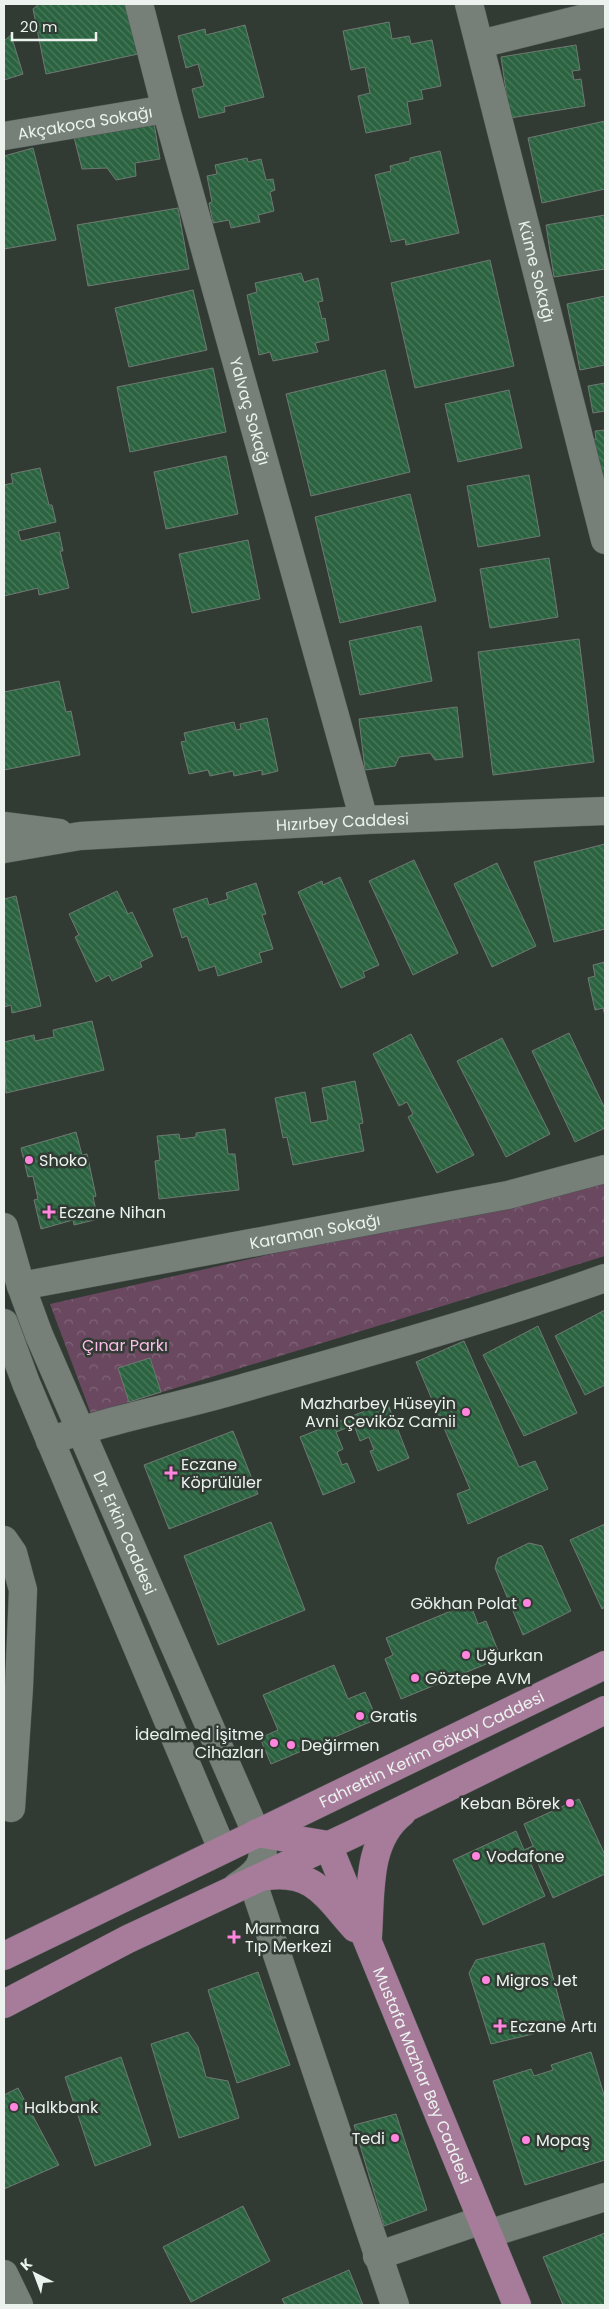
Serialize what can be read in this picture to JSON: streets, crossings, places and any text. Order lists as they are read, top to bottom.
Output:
{
  "streets": {
    "main road": ["Fahrettin Kerim Gökay Caddesi", "Mustafa Mazhar Bey Caddesi"],
    "street": [
      "Akçakoca Sokağı",
      "Küme Sokağı",
      "Yalvaç Sokağı",
      "Hızırbey Caddesi",
      "Karaman Sokağı",
      "Dr. Erkin Caddesi"
    ]
  },
  "crossings": [
    ["Akçakoca Sokağı", "Yalvaç Sokağı"],
    ["Yalvaç Sokağı", "Hızırbey Caddesi"],
    ["Karaman Sokağı", "Dr. Erkin Caddesi"],
    ["Dr. Erkin Caddesi", "Fahrettin Kerim Gökay Caddesi"]
  ],
  "parks": ["Çınar Parkı"],
  "places": {
    "other": [
      "Shoko",
      "Mazharbey Hüseyin Avni Çeviköz Camii",
      "Gökhan Polat",
      "Uğurkan",
      "Göztepe AVM",
      "Gratis",
      "İdealmed İşitme Cihazları",
      "Değirmen",
      "Keban Börek",
      "Vodafone",
      "Migros Jet",
      "Halkbank",
      "Tedi",
      "Mopaş"
    ],
    "health": [
      "Eczane Nihan",
      "Eczane Köprülüler",
      "Marmara Tıp Merkezi",
      "Eczane Artı"
    ]
  },
  "scale_bar": "20 m",
  "north": "top left"
}
